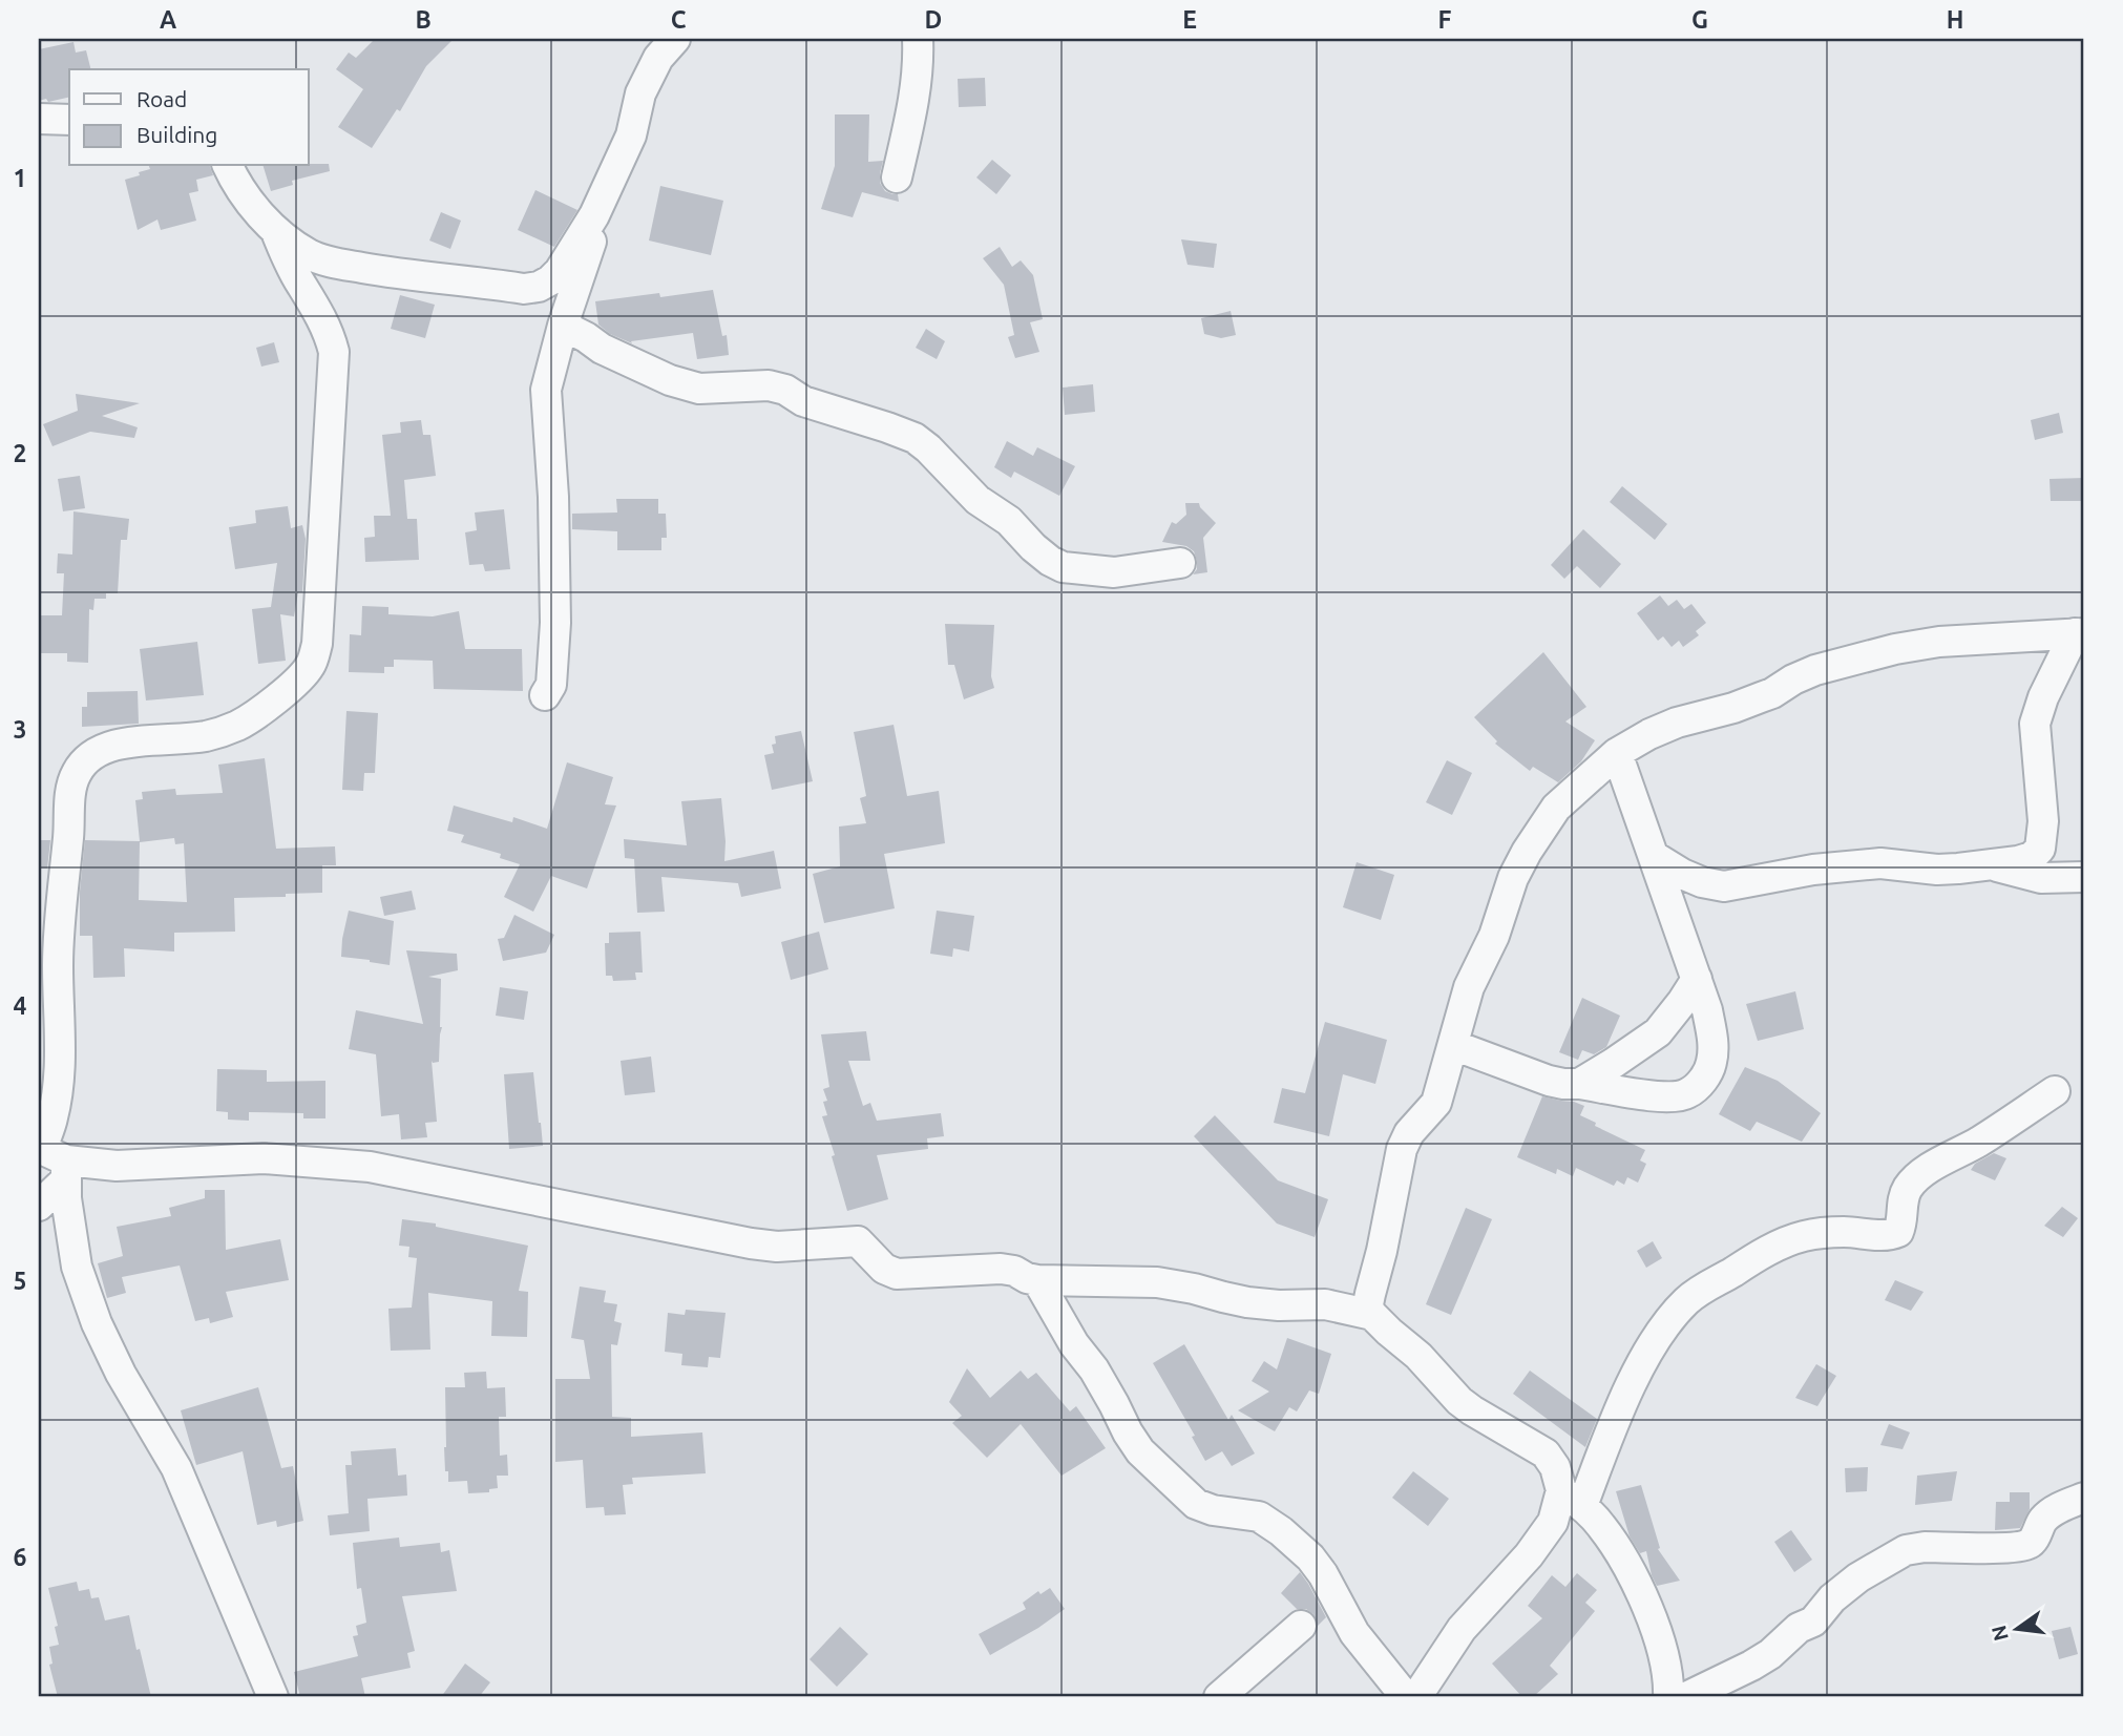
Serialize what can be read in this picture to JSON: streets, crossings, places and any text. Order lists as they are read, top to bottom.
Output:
{
  "legend": ["Road", "Building"],
  "north": "left",
  "grid": {
    "columns": [
      "A",
      "B",
      "C",
      "D",
      "E",
      "F",
      "G",
      "H"
    ],
    "rows": [
      "1",
      "2",
      "3",
      "4",
      "5",
      "6"
    ]
  }
}
